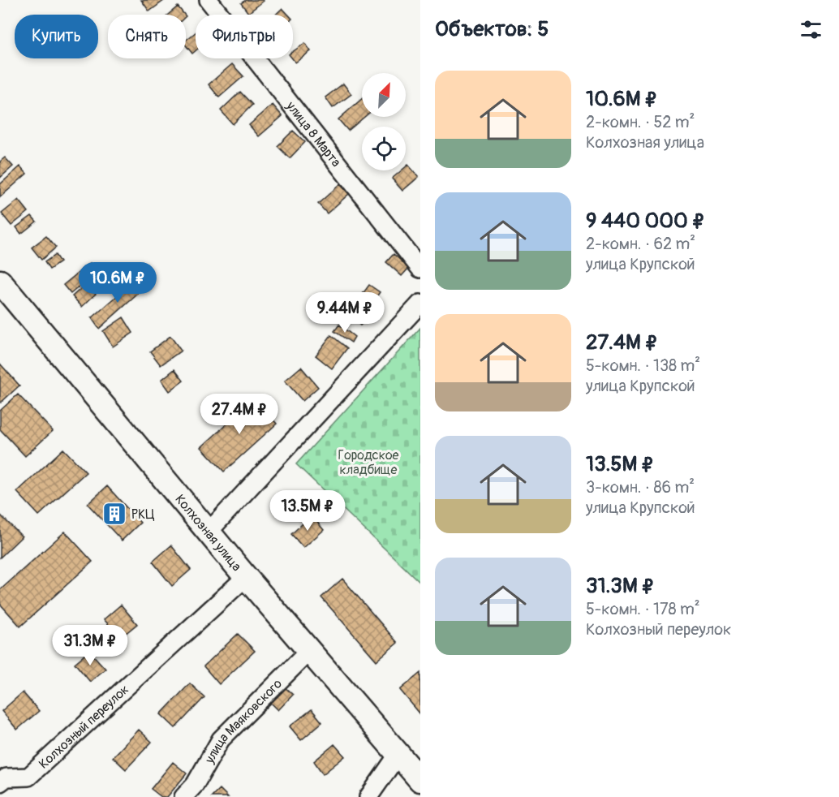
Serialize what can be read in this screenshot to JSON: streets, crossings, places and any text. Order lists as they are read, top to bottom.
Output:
{
  "streets": {
    "main road": ["Колхозная улица"],
    "street": ["улица 8 Марта", "улица Маяковского", "Колхозный переулок"]
  },
  "crossings": [
    ["Колхозная улица", "улица Маяковского"],
    ["Колхозная улица", "Колхозный переулок"]
  ],
  "parks": ["Городское кладбище"],
  "places": {
    "building": ["РКЦ"]
  },
  "north": "top right",
  "page": {
    "heading": "Объектов: 5",
    "chip": ["Купить", "Снять", "Фильтры"],
    "list": [
      {
        "name": "10.6M ₽",
        "note": "2-комн. · 52 m² · Колхозная улица"
      },
      {
        "name": "9 440 000 ₽",
        "note": "2-комн. · 62 m² · улица Крупской"
      },
      {
        "name": "27.4M ₽",
        "note": "5-комн. · 138 m² · улица Крупской"
      },
      {
        "name": "13.5M ₽",
        "note": "3-комн. · 86 m² · улица Крупской"
      },
      {
        "name": "31.3M ₽",
        "note": "5-комн. · 178 m² · Колхозный переулок"
      }
    ],
    "price": [
      "10.6M ₽",
      "9.44M ₽",
      "27.4M ₽",
      "13.5M ₽",
      "31.3M ₽"
    ]
  }
}
